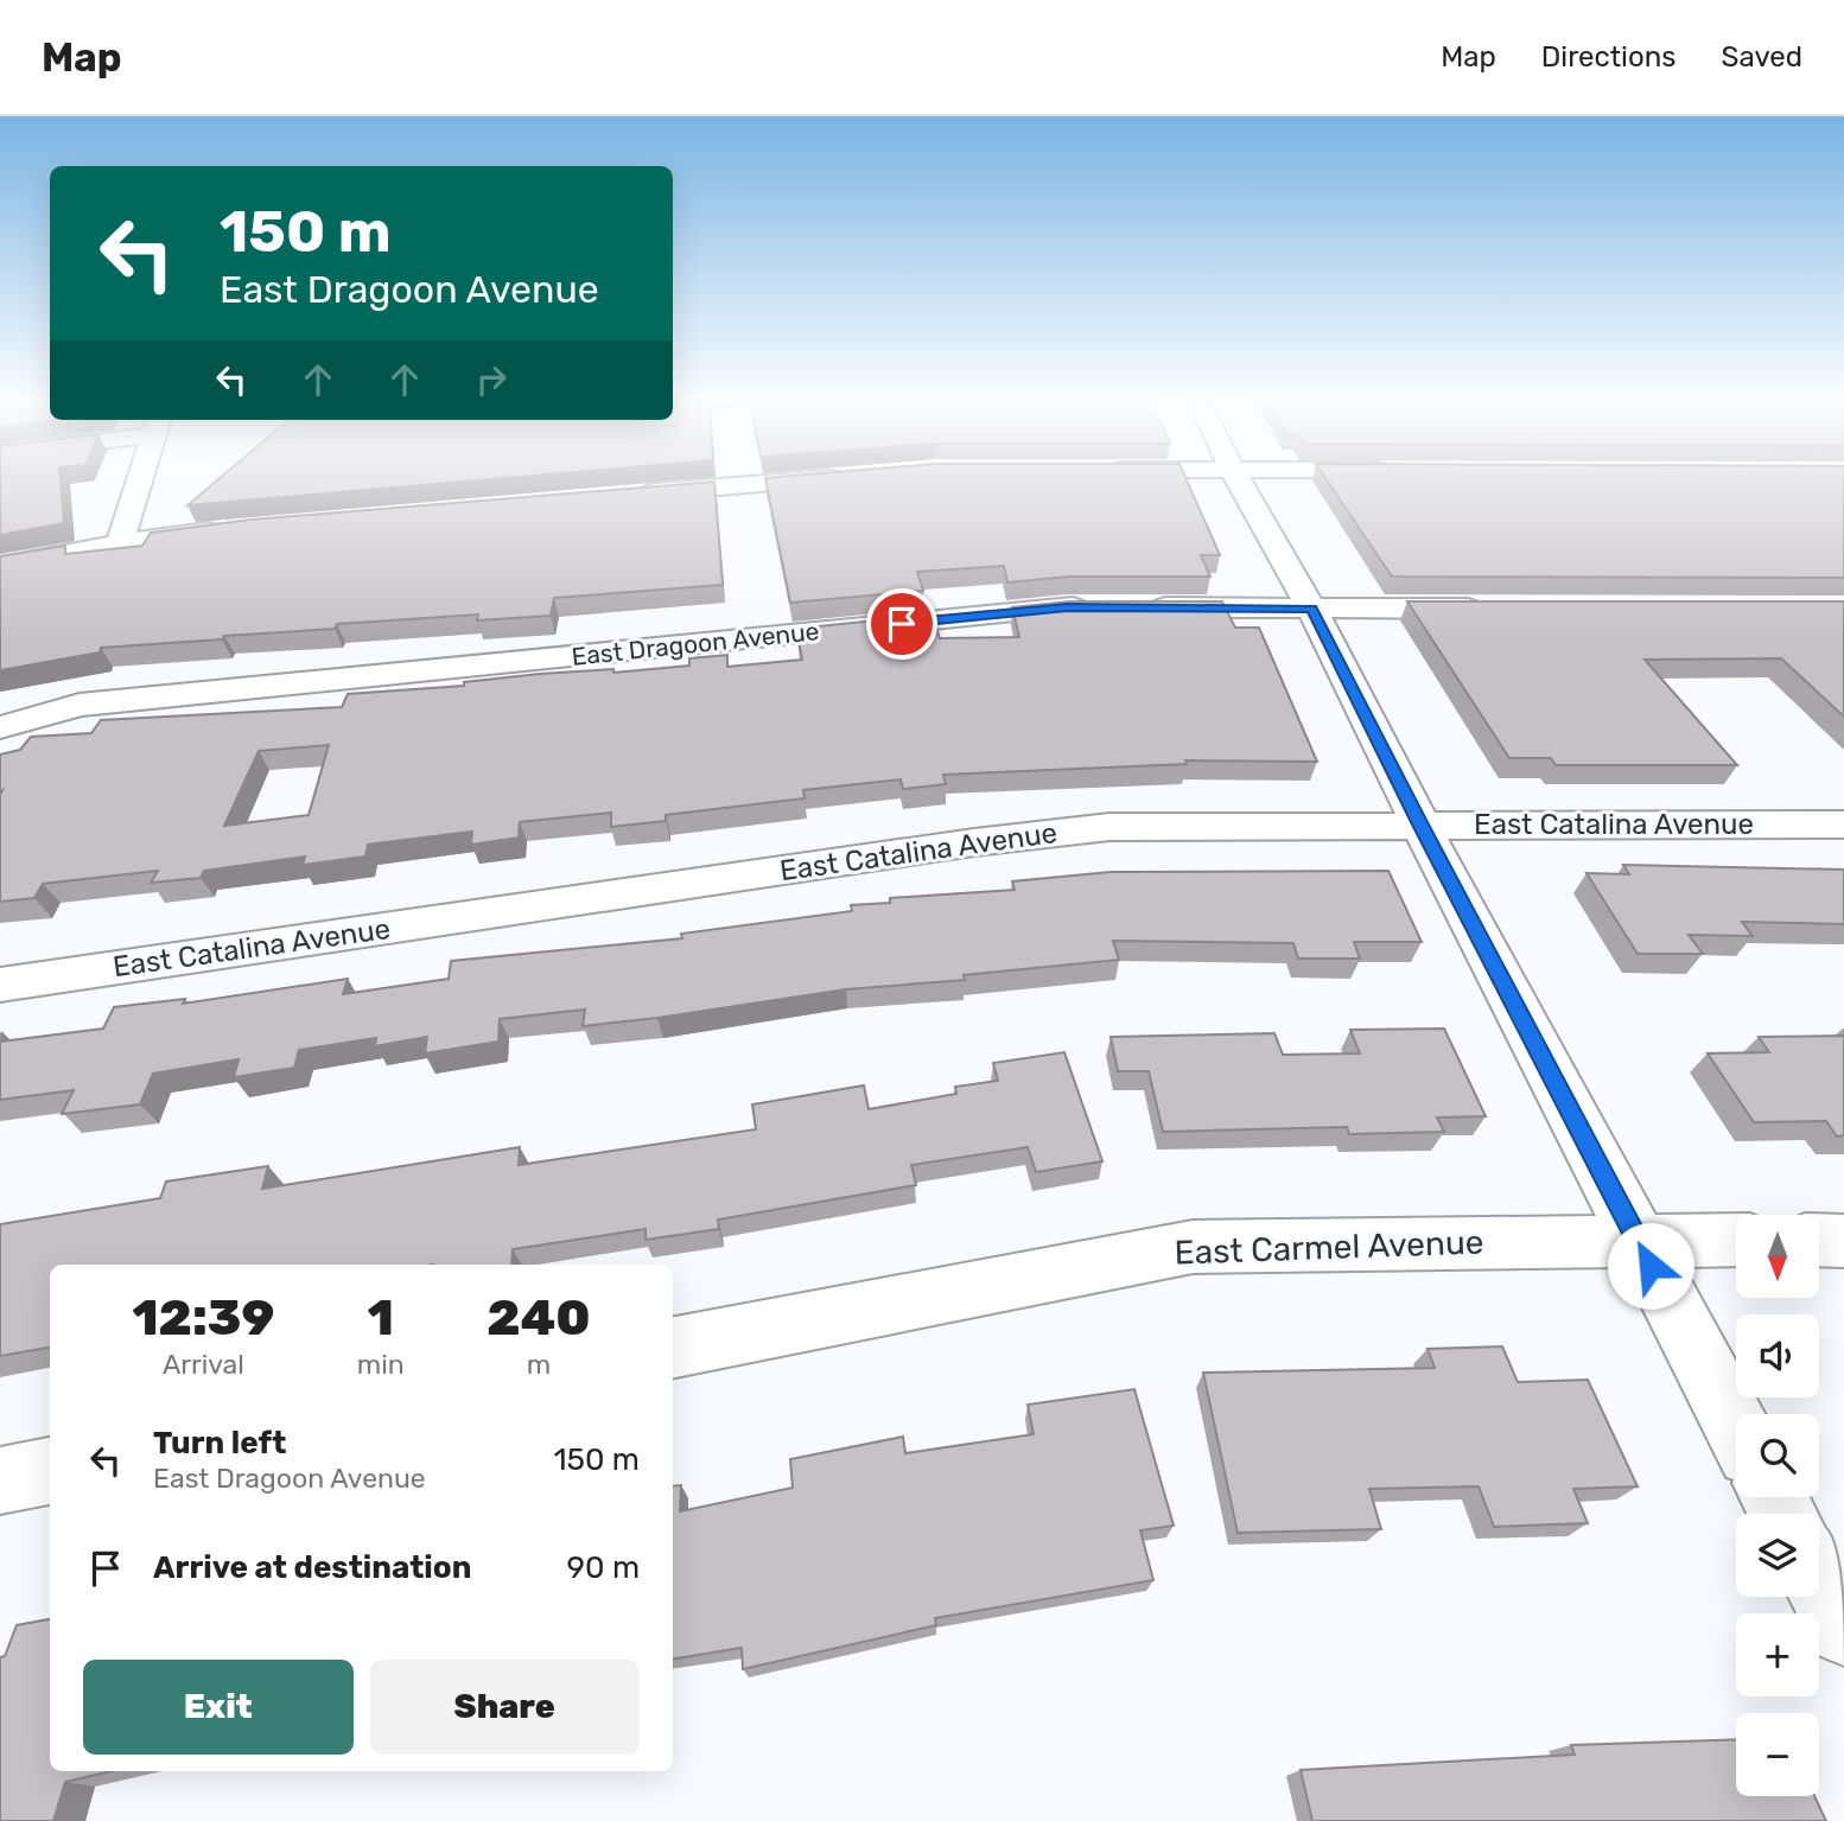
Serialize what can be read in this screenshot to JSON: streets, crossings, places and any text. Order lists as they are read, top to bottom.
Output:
{
  "streets": {
    "street": ["East Dragoon Avenue", "East Catalina Avenue", "East Carmel Avenue"]
  },
  "north": "bottom",
  "page": {
    "header": "Map",
    "nav": ["Map", "Directions", "Saved"],
    "turn": ["150 m", "East Dragoon Avenue"],
    "map_buttons": ["+", "−"],
    "eta": [
      "12:39",
      "Arrival",
      "1",
      "min",
      "240",
      "m"
    ],
    "list": [
      {
        "name": "Turn left",
        "note": "East Dragoon Avenue",
        "value": "150 m"
      },
      {
        "name": "Arrive at destination",
        "value": "90 m"
      }
    ],
    "buttons": ["Exit", "Share"]
  }
}
